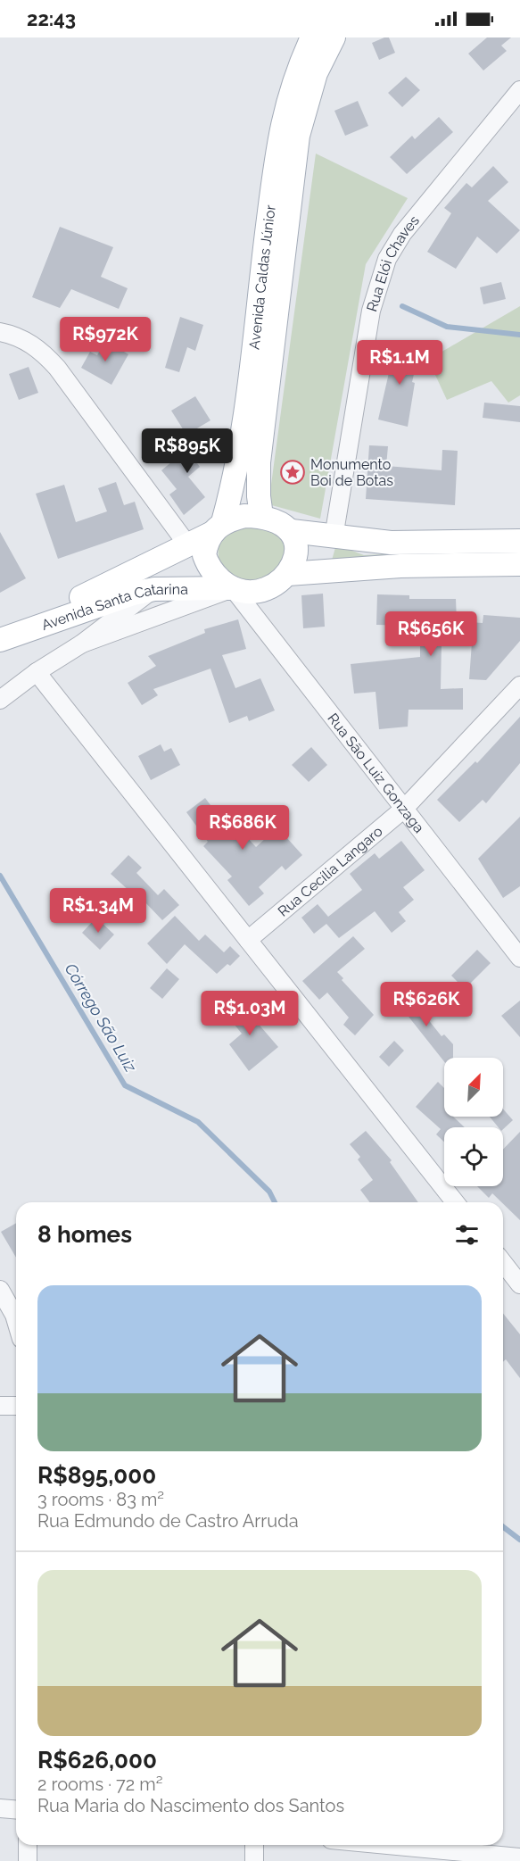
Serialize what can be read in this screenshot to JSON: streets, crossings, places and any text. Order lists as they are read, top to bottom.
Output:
{
  "streets": {
    "main road": ["Avenida Caldas Júnior", "Avenida Santa Catarina"],
    "street": ["Rua Elói Chaves", "Rua São Luiz Gonzaga", "Rua Cecília Langaro"]
  },
  "crossings": [
    ["Avenida Caldas Júnior", "Avenida Santa Catarina"],
    ["Avenida Caldas Júnior", "Rua São Luiz Gonzaga"],
    ["Avenida Santa Catarina", "Rua São Luiz Gonzaga"],
    ["Rua São Luiz Gonzaga", "Rua Cecília Langaro"]
  ],
  "water": ["Córrego São Luiz"],
  "places": {
    "place": ["Monumento Boi de Botas"]
  },
  "north": "top right",
  "page": {
    "status": "22:43",
    "price": [
      "R$972K",
      "R$1.1M",
      "R$895K",
      "R$656K",
      "R$686K",
      "R$1.34M",
      "R$626K",
      "R$1.03M"
    ],
    "heading": "8 homes",
    "list": [
      {
        "name": "R$895,000",
        "note": "3 rooms · 83 m² · Rua Edmundo de Castro Arruda"
      },
      {
        "name": "R$626,000",
        "note": "2 rooms · 72 m² · Rua Maria do Nascimento dos Santos"
      }
    ]
  }
}
